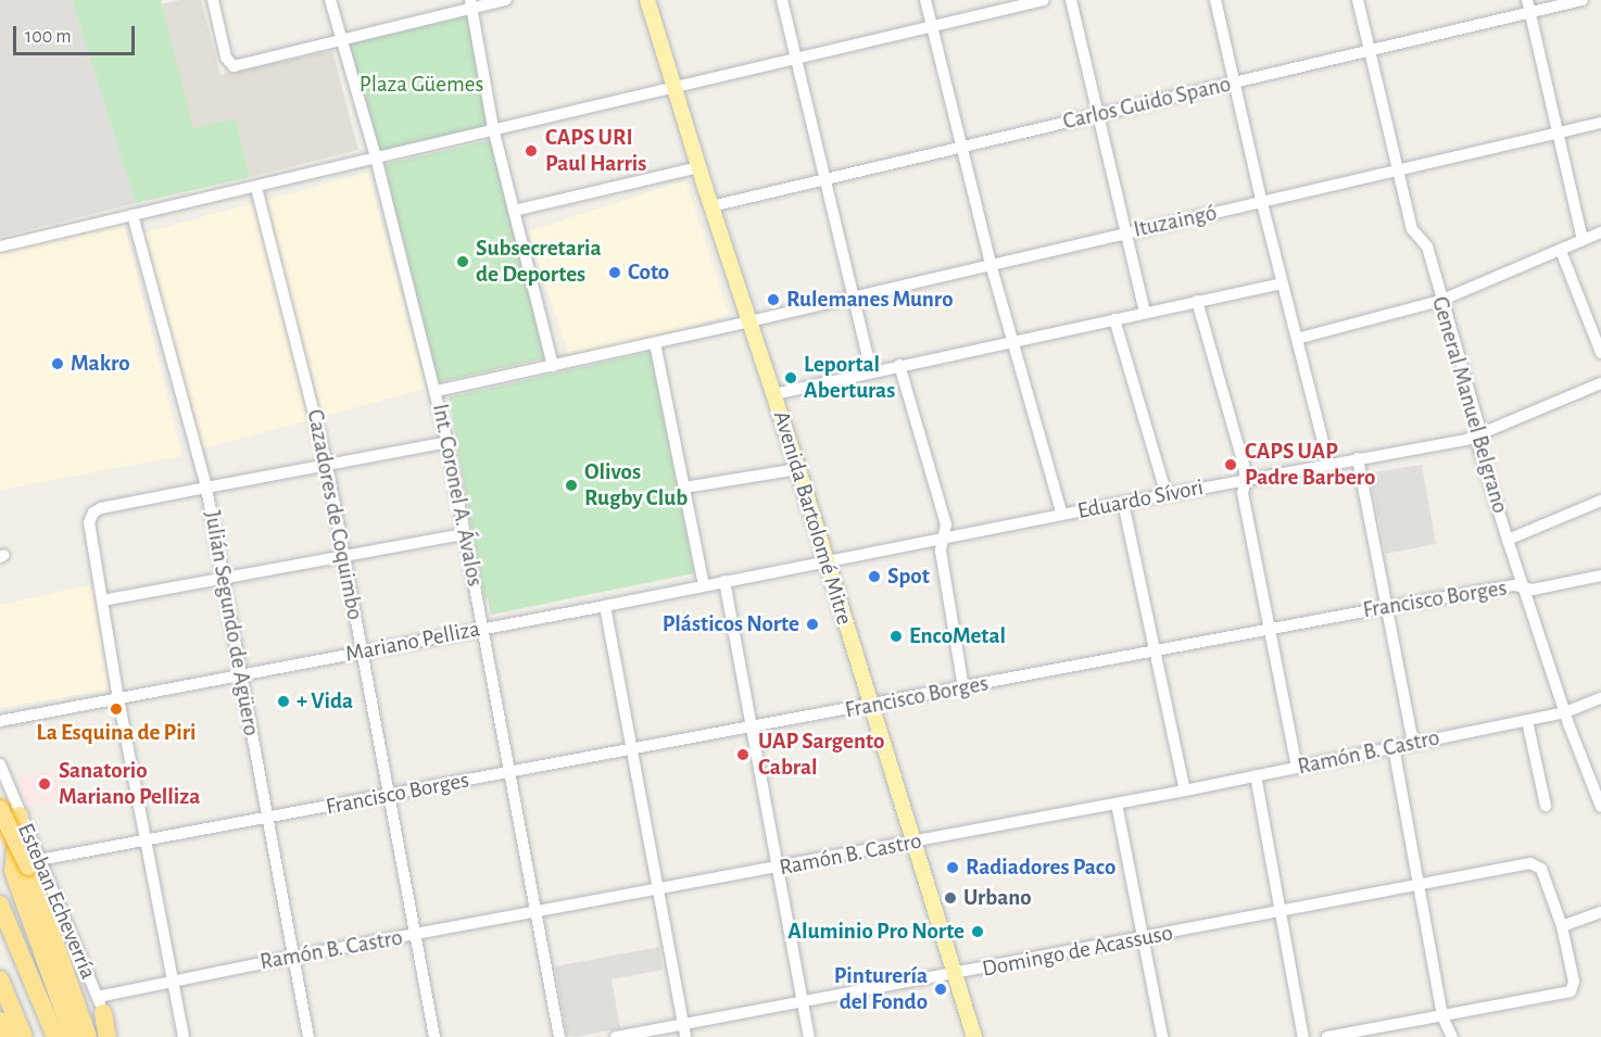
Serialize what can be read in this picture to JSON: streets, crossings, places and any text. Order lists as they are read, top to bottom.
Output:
{
  "streets": {
    "main road": ["Avenida Bartolomé Mitre"],
    "street": [
      "Carlos Guido Spano",
      "Ituzaingó",
      "General Manuel Belgrano",
      "Int. Coronel A. Ávalos",
      "Eduardo Sívori",
      "Cazadores de Coquimbo",
      "Francisco Borges",
      "Julián Segundo de Agüero",
      "Mariano Pelliza",
      "Ramón B. Castro",
      "Esteban Echeverría",
      "Domingo de Acassuso"
    ]
  },
  "crossings": [
    ["Carlos Guido Spano", "General Manuel Belgrano"],
    ["Carlos Guido Spano", "Avenida Bartolomé Mitre"],
    ["Ituzaingó", "General Manuel Belgrano"],
    ["Ituzaingó", "Int. Coronel A. Ávalos"],
    ["Ituzaingó", "Avenida Bartolomé Mitre"],
    ["General Manuel Belgrano", "Eduardo Sívori"],
    ["General Manuel Belgrano", "Francisco Borges"],
    ["General Manuel Belgrano", "Ramón B. Castro"],
    ["Int. Coronel A. Ávalos", "Francisco Borges"],
    ["Int. Coronel A. Ávalos", "Mariano Pelliza"],
    ["Int. Coronel A. Ávalos", "Ramón B. Castro"],
    ["Eduardo Sívori", "Avenida Bartolomé Mitre"],
    ["Eduardo Sívori", "Mariano Pelliza"],
    ["Cazadores de Coquimbo", "Francisco Borges"],
    ["Cazadores de Coquimbo", "Mariano Pelliza"],
    ["Cazadores de Coquimbo", "Ramón B. Castro"],
    ["Avenida Bartolomé Mitre", "Francisco Borges"],
    ["Avenida Bartolomé Mitre", "Mariano Pelliza"],
    ["Avenida Bartolomé Mitre", "Ramón B. Castro"],
    ["Avenida Bartolomé Mitre", "Domingo de Acassuso"],
    ["Francisco Borges", "Julián Segundo de Agüero"],
    ["Francisco Borges", "Esteban Echeverría"],
    ["Julián Segundo de Agüero", "Mariano Pelliza"],
    ["Julián Segundo de Agüero", "Ramón B. Castro"],
    ["Ramón B. Castro", "Esteban Echeverría"]
  ],
  "parks": ["Plaza Güemes"],
  "places": [
    "CAPS URI Paul Harris",
    "Subsecretaria de Deportes",
    "Coto",
    "Rulemanes Munro",
    "Makro",
    "Leportal Aberturas",
    "CAPS UAP Padre Barbero",
    "Olivos Rugby Club",
    "Spot",
    "Plásticos Norte",
    "EncoMetal",
    "+ Vida",
    "La Esquina de Piri",
    "UAP Sargento Cabral",
    "Sanatorio Mariano Pelliza",
    "Radiadores Paco",
    "Urbano",
    "Aluminio Pro Norte",
    "Pinturería del Fondo"
  ],
  "scale_bar": "100 m"
}
